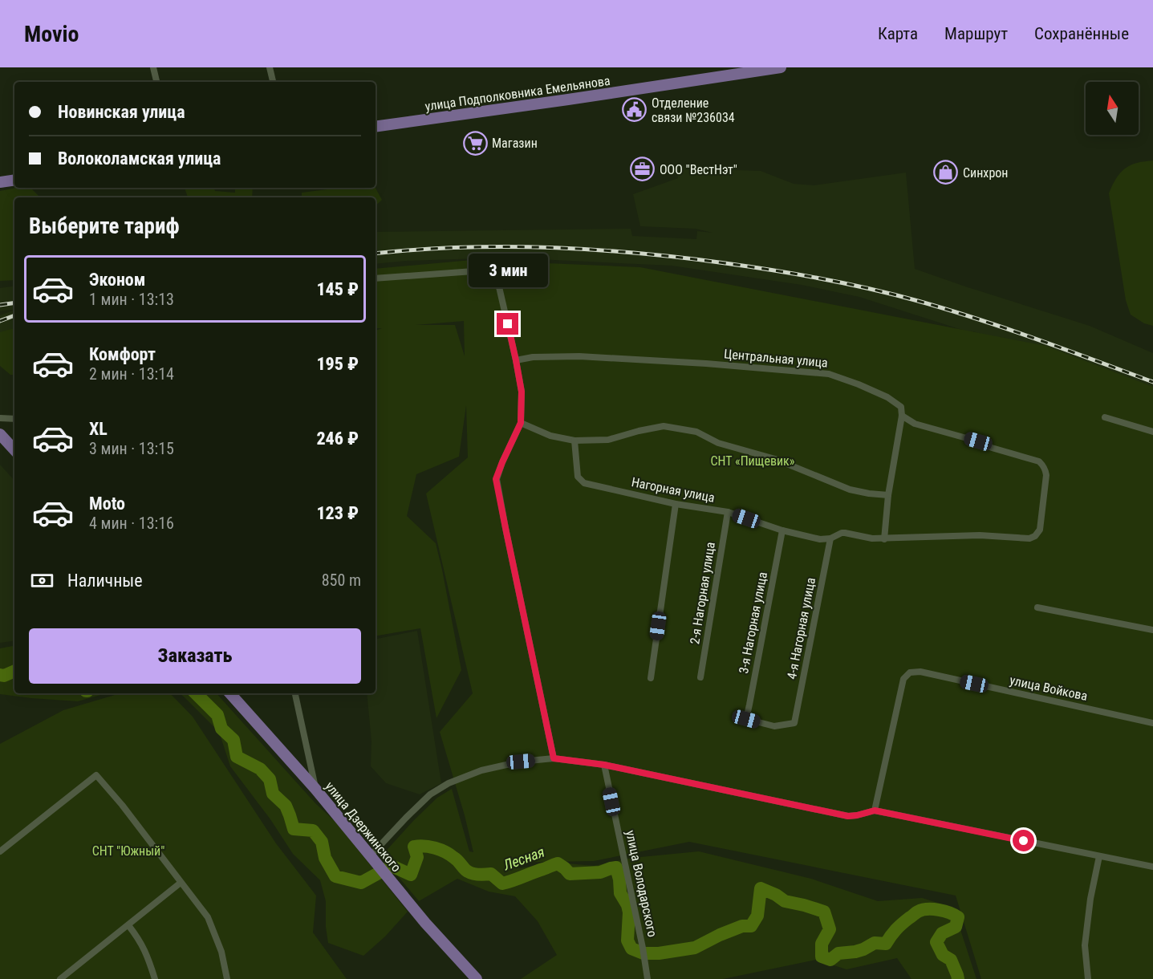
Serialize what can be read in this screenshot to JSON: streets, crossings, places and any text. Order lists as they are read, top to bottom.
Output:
{
  "streets": {
    "main road": ["улица Подполковника Емельянова", "улица Дзержинского"],
    "street": [
      "Центральная улица",
      "Нагорная улица",
      "2-я Нагорная улица",
      "3-я Нагорная улица",
      "4-я Нагорная улица",
      "улица Войкова",
      "улица Володарского"
    ]
  },
  "crossings": [
    ["Центральная улица", "Нагорная улица"],
    ["Нагорная улица", "2-я Нагорная улица"],
    ["Нагорная улица", "3-я Нагорная улица"],
    ["Нагорная улица", "4-я Нагорная улица"],
    ["3-я Нагорная улица", "4-я Нагорная улица"]
  ],
  "water": ["Лесная"],
  "parks": ["СНТ «Пищевик»", "СНТ \"Южный\""],
  "places": {
    "public building": ["Отделение связи №236034"],
    "supermarket": ["Магазин"],
    "office": ["ООО \"ВестНэт\""],
    "shop": ["Синхрон"]
  },
  "north": "top",
  "page": {
    "header": "Movio",
    "nav": ["Карта", "Маршрут", "Сохранённые"],
    "banner": ["Новинская улица", "Волоколамская улица"],
    "heading": "Выберите тариф",
    "bubble": "3 мин",
    "list": [
      {
        "name": "Эконом",
        "note": "1 мин · 13:13",
        "value": "145 ₽"
      },
      {
        "name": "Комфорт",
        "note": "2 мин · 13:14",
        "value": "195 ₽"
      },
      {
        "name": "XL",
        "note": "3 мин · 13:15",
        "value": "246 ₽"
      },
      {
        "name": "Moto",
        "note": "4 мин · 13:16",
        "value": "123 ₽"
      }
    ],
    "pay": ["Наличные", "850 m"],
    "buttons": "Заказать"
  }
}
